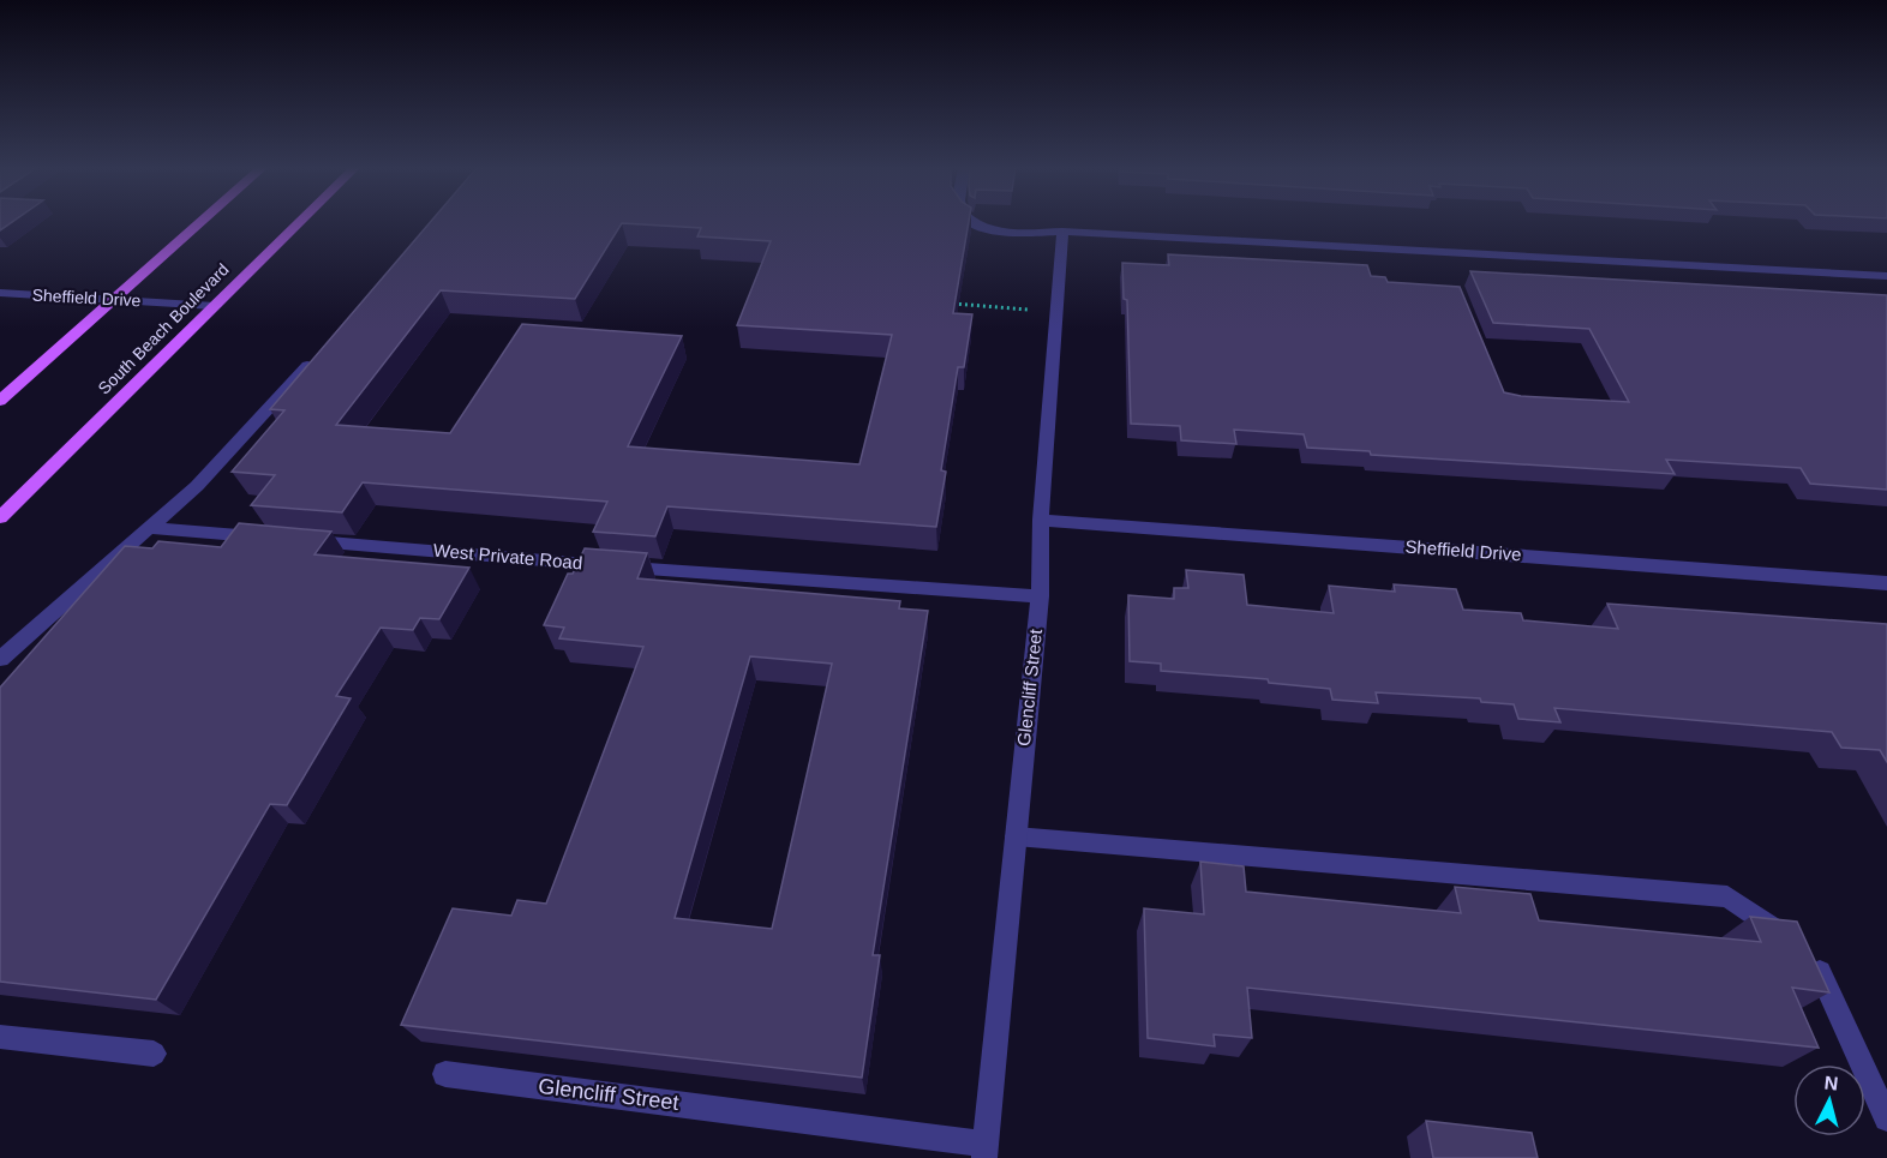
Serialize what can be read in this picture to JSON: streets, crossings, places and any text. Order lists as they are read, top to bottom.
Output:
{
  "streets": {
    "main road": ["South Beach Boulevard"],
    "street": ["Sheffield Drive", "West Private Road", "Glencliff Street"]
  },
  "crossings": [
    ["Sheffield Drive", "South Beach Boulevard"],
    ["Sheffield Drive", "Glencliff Street"],
    ["West Private Road", "Glencliff Street"]
  ],
  "north": "top"
}
